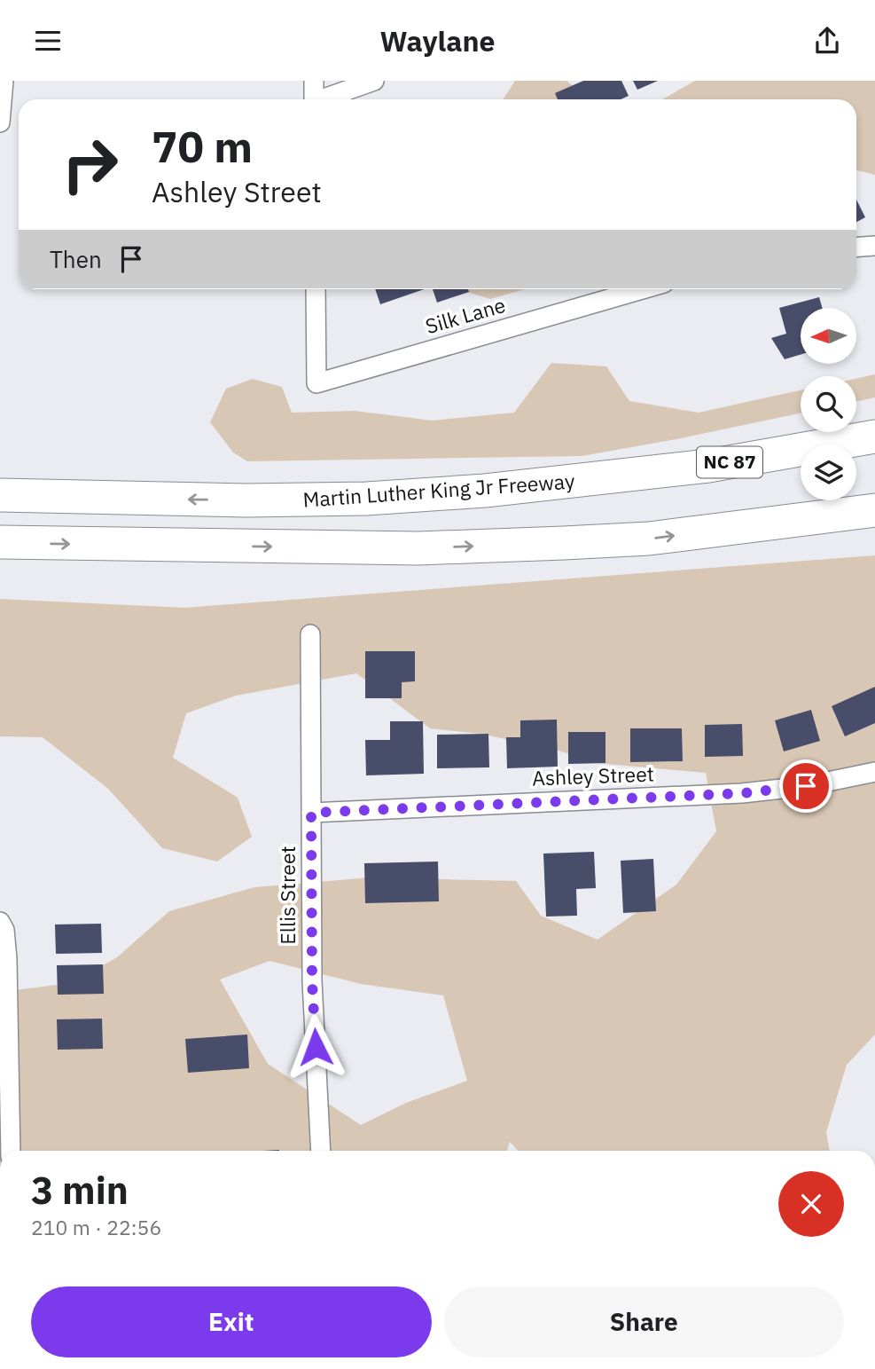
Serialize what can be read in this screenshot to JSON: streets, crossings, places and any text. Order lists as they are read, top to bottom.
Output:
{
  "streets": {
    "highway": ["NC 87", "Martin Luther King Jr Freeway"],
    "street": ["Silk Lane", "Ashley Street", "Ellis Street"]
  },
  "crossings": [
    ["Ashley Street", "Ellis Street"]
  ],
  "north": "left",
  "page": {
    "header": "Waylane",
    "turn": ["70 m", "Ashley Street"],
    "then": "Then",
    "heading": ["3 min", "210 m · 22:56"],
    "buttons": ["Exit", "Share"]
  }
}
